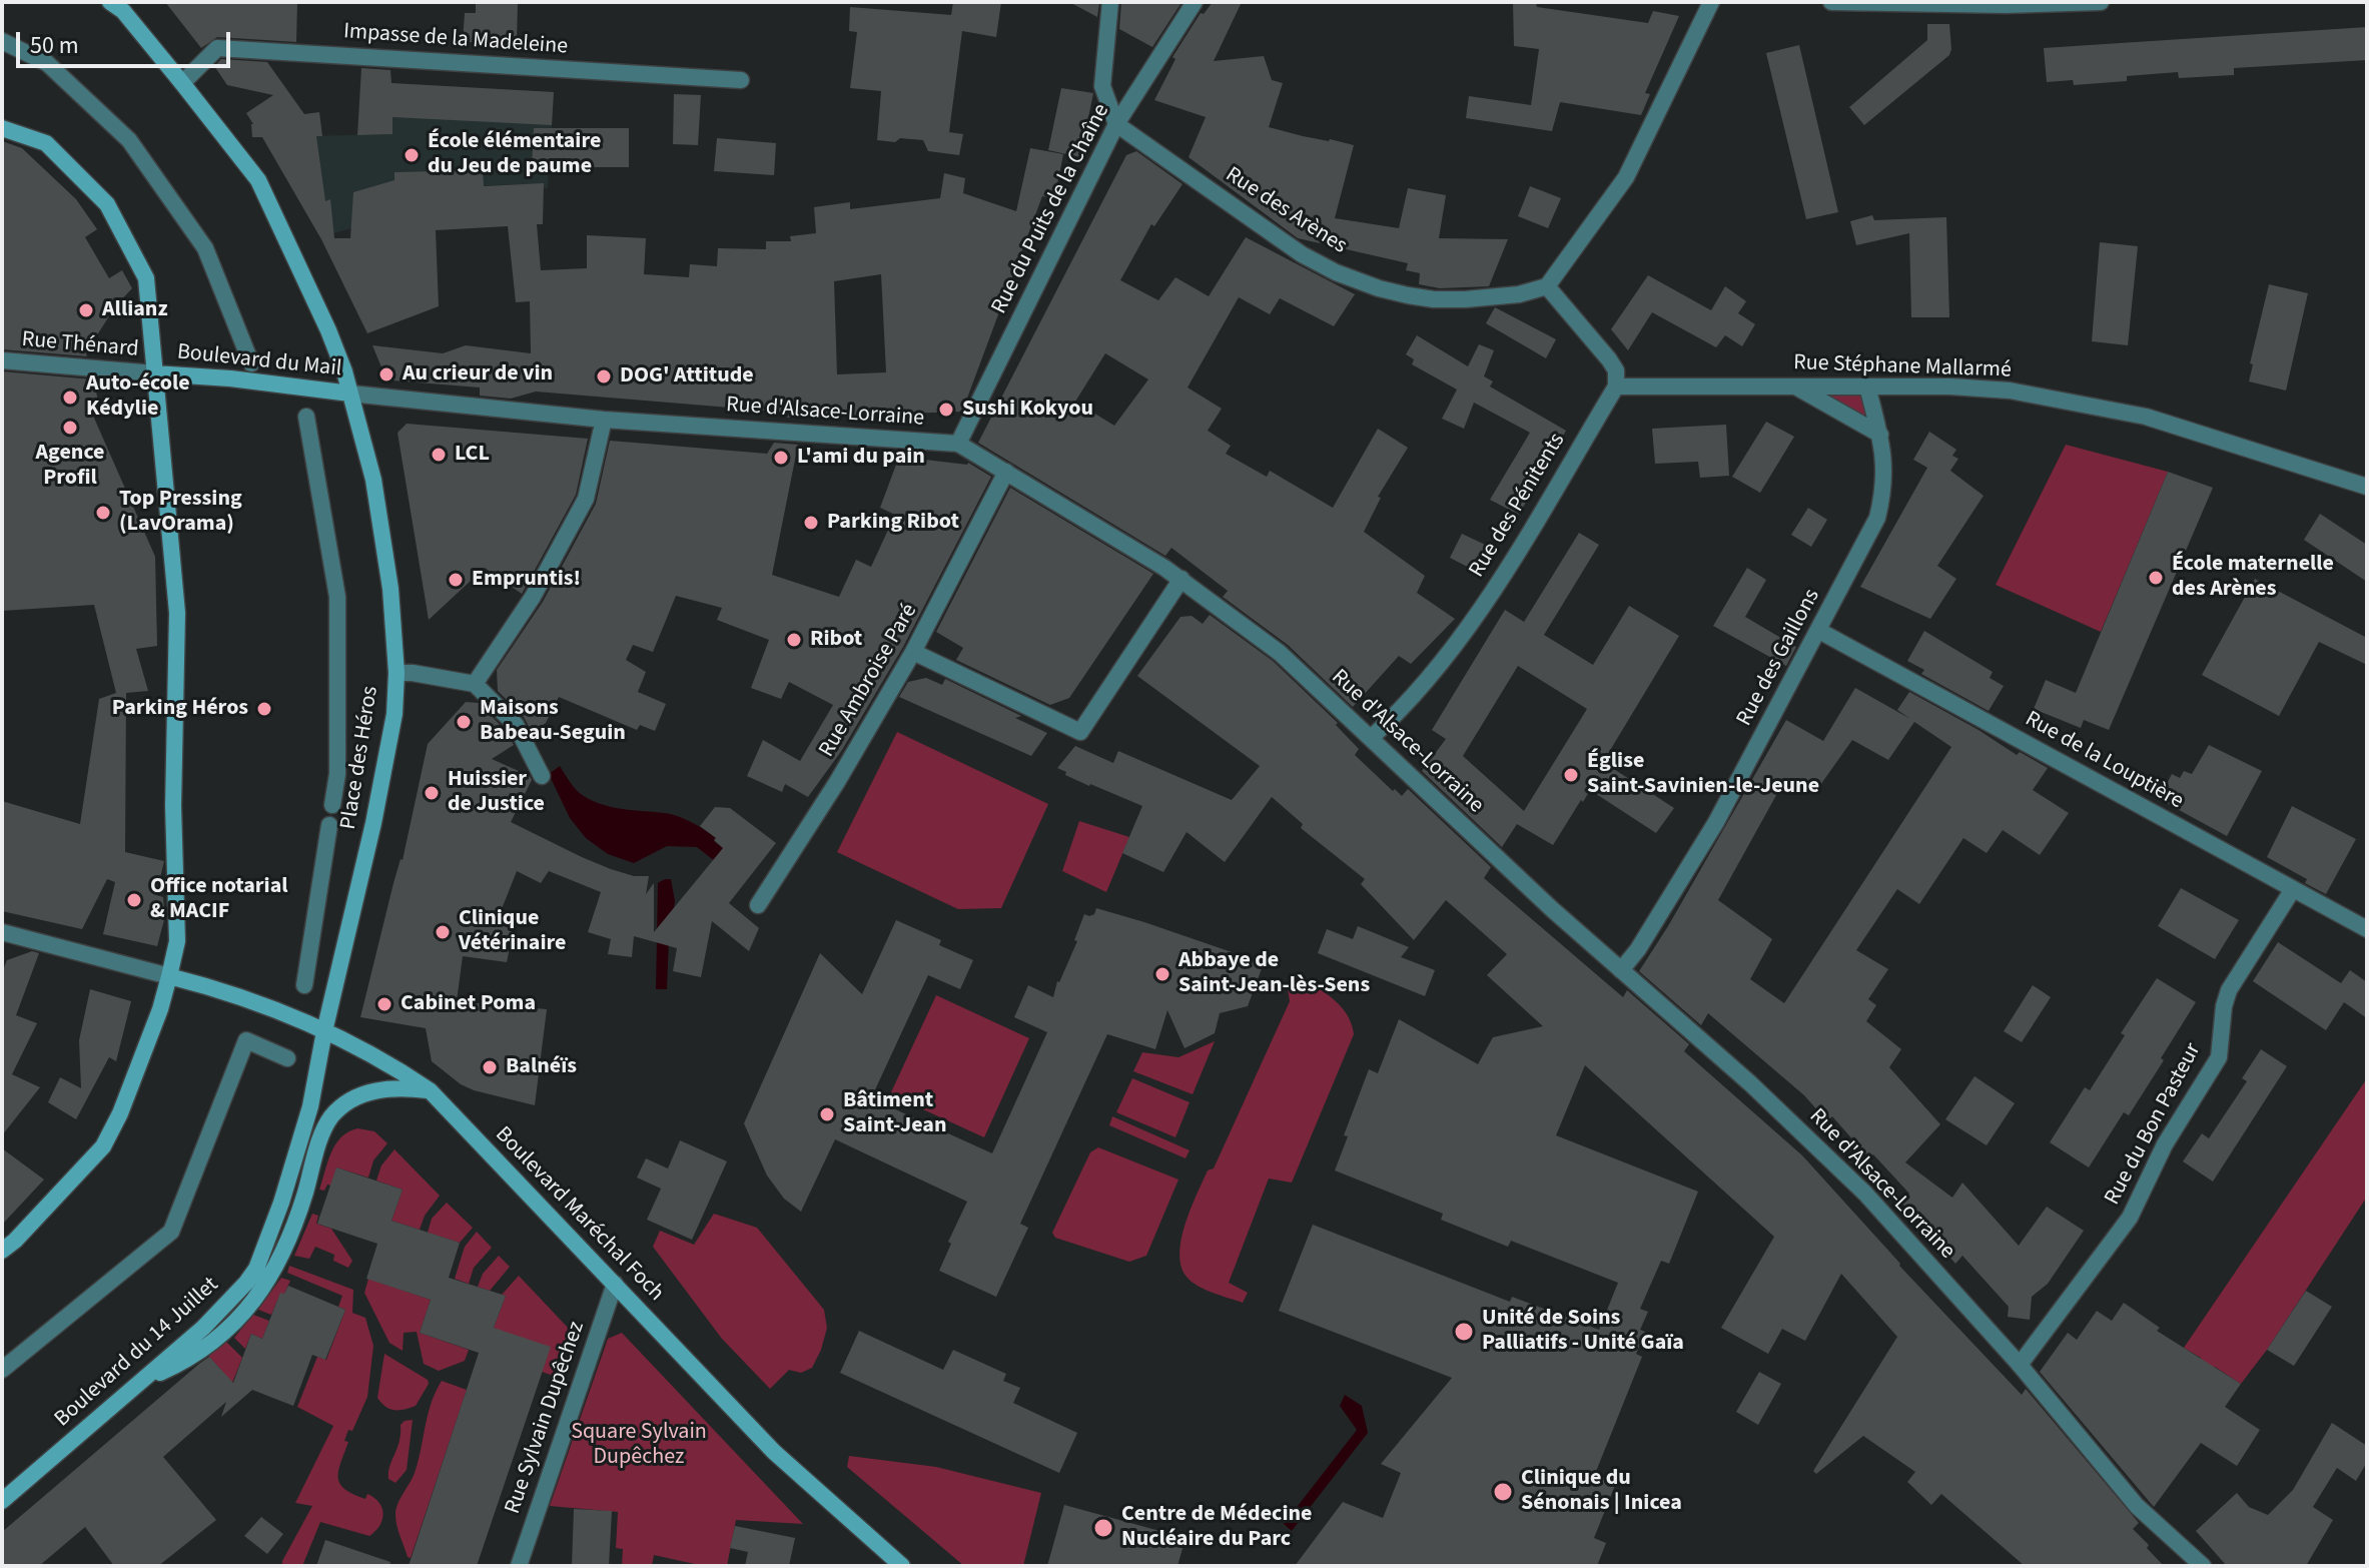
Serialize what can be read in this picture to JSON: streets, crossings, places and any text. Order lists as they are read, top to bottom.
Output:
{
  "streets": {
    "main road": [
      "Boulevard du Mail",
      "Place des Héros",
      "Boulevard Maréchal Foch",
      "Boulevard du 14 Juillet"
    ],
    "street": [
      "Impasse de la Madeleine",
      "Rue du Puits de la Chaîne",
      "Rue des Arènes",
      "Rue Thénard",
      "Rue Stéphane Mallarmé",
      "Rue d'Alsace-Lorraine",
      "Rue des Pénitents",
      "Rue des Gaillons",
      "Rue Ambroise Paré",
      "Rue de la Louptière",
      "Rue du Bon Pasteur",
      "Rue Sylvain Dupêchez"
    ]
  },
  "crossings": [
    ["Impasse de la Madeleine", "Boulevard du Mail"],
    ["Rue du Puits de la Chaîne", "Rue des Arènes"],
    ["Rue du Puits de la Chaîne", "Rue d'Alsace-Lorraine"],
    ["Rue Thénard", "Boulevard du Mail"],
    ["Boulevard du Mail", "Rue d'Alsace-Lorraine"],
    ["Boulevard du Mail", "Place des Héros"],
    ["Rue Stéphane Mallarmé", "Rue des Pénitents"],
    ["Rue Stéphane Mallarmé", "Rue des Gaillons"],
    ["Rue d'Alsace-Lorraine", "Rue des Pénitents"],
    ["Rue d'Alsace-Lorraine", "Rue des Gaillons"],
    ["Rue d'Alsace-Lorraine", "Rue Ambroise Paré"],
    ["Rue d'Alsace-Lorraine", "Place des Héros"],
    ["Rue d'Alsace-Lorraine", "Rue du Bon Pasteur"],
    ["Rue des Gaillons", "Rue de la Louptière"],
    ["Place des Héros", "Boulevard Maréchal Foch"],
    ["Place des Héros", "Boulevard du 14 Juillet"],
    ["Rue de la Louptière", "Rue du Bon Pasteur"],
    ["Boulevard Maréchal Foch", "Boulevard du 14 Juillet"],
    ["Boulevard Maréchal Foch", "Rue Sylvain Dupêchez"]
  ],
  "parks": ["Square Sylvain Dupêchez"],
  "places": [
    "École élémentaire du Jeu de paume",
    "Allianz",
    "Au crieur de vin",
    "DOG' Attitude",
    "Auto-école Kédylie",
    "Sushi Kokyou",
    "Agence Profil",
    "LCL",
    "L'ami du pain",
    "Top Pressing (LavOrama)",
    "Parking Ribot",
    "École maternelle des Arènes",
    "Empruntis!",
    "Ribot",
    "Parking Héros",
    "Maisons Babeau-Seguin",
    "Église Saint-Savinien-le-Jeune",
    "Huissier de Justice",
    "Office notarial & MACIF",
    "Clinique Vétérinaire",
    "Abbaye de Saint-Jean-lès-Sens",
    "Cabinet Poma",
    "Balnéïs",
    "Bâtiment Saint-Jean",
    "Unité de Soins Palliatifs - Unité Gaïa",
    "Clinique du Sénonais | Inicea",
    "Centre de Médecine Nucléaire du Parc"
  ],
  "scale_bar": "50 m"
}
